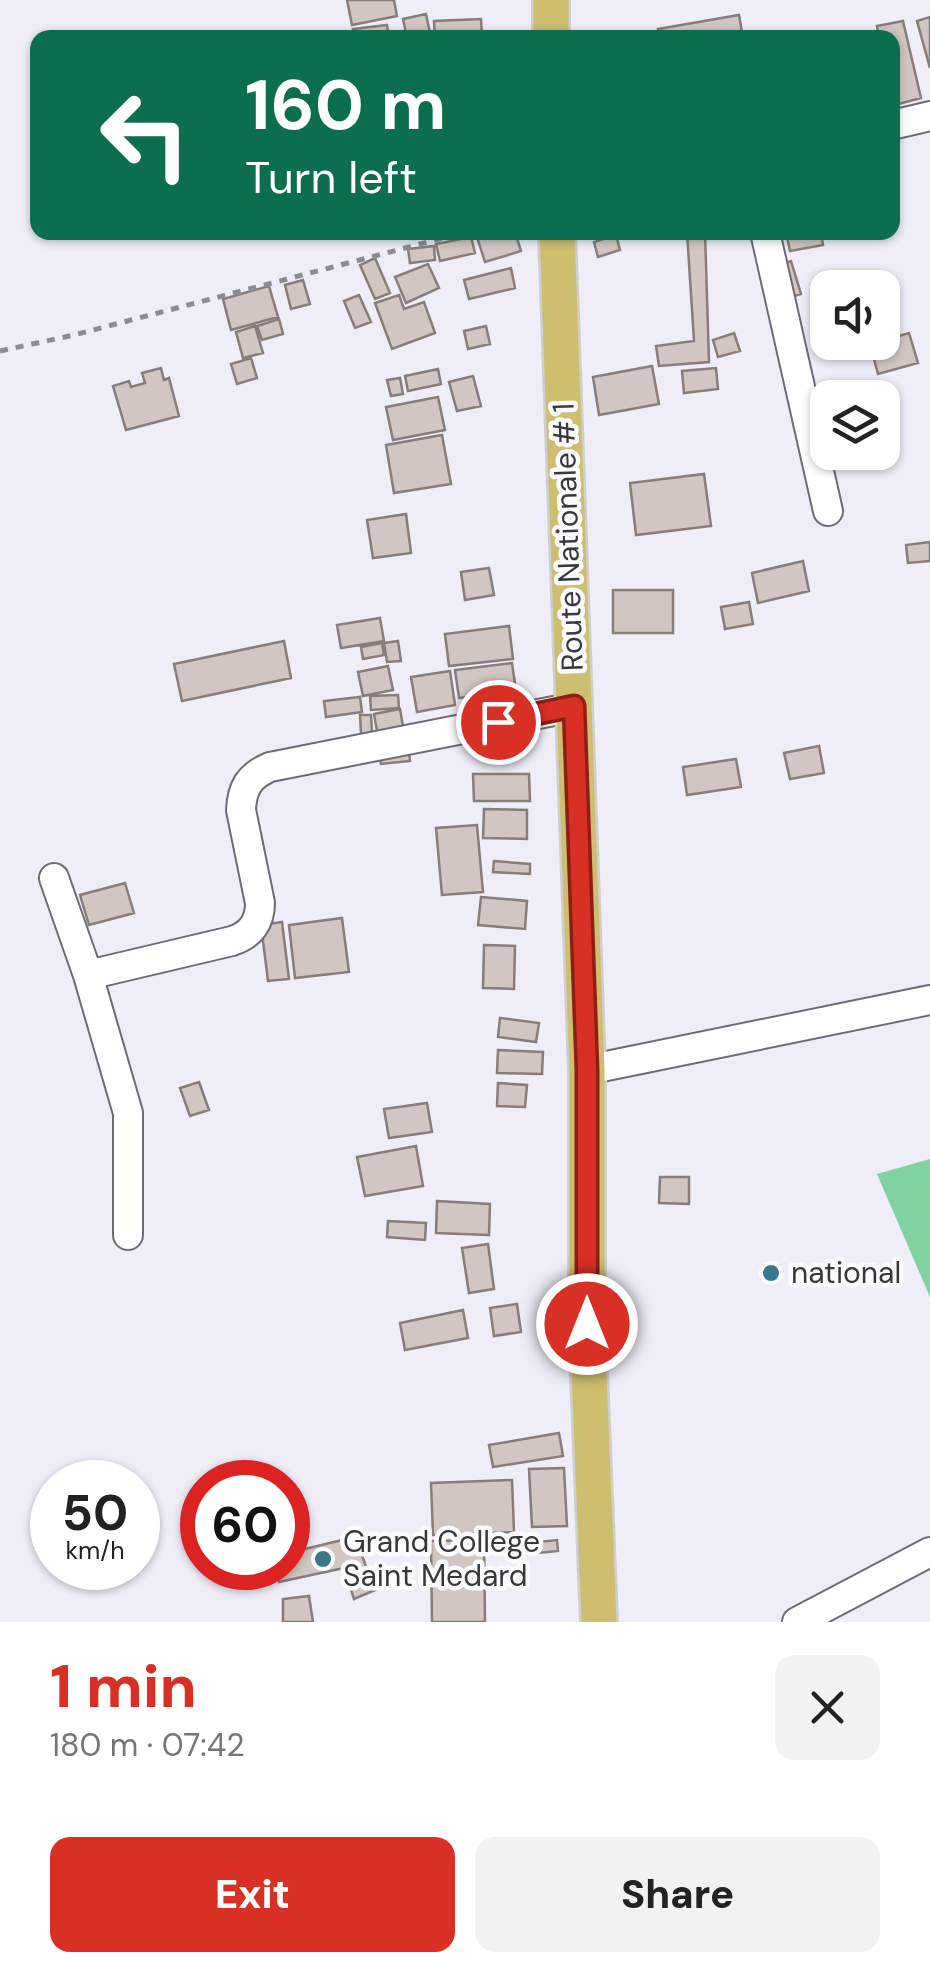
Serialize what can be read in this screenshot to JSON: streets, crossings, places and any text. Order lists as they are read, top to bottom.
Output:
{
  "streets": {
    "main road": ["Route Nationale # 1"]
  },
  "places": ["national", "Grand College Saint Medard"],
  "page": {
    "turn": ["160 m", "Turn left"],
    "speed": "50 km/h",
    "limit": "60",
    "heading": ["1 min", "180 m · 07:42"],
    "buttons": ["Exit", "Share"]
  }
}
